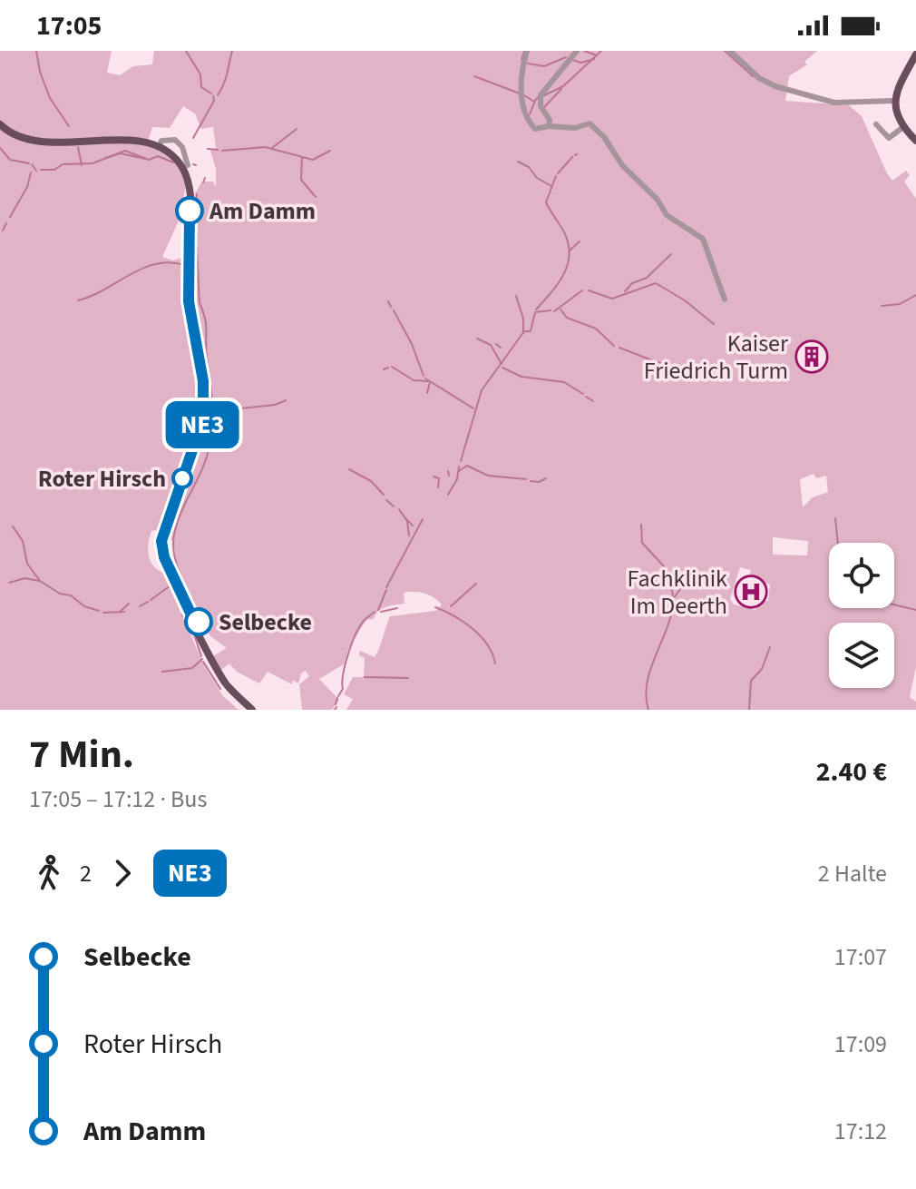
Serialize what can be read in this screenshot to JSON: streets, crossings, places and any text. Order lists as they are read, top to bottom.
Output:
{
  "places": {
    "other": ["Am Damm", "Roter Hirsch", "Selbecke"],
    "building": ["Kaiser Friedrich Turm"],
    "hospital": ["Fachklinik Im Deerth"]
  },
  "lines": ["bus line NE3"],
  "page": {
    "status": "17:05",
    "on_map": "NE3",
    "heading": ["7 Min.", "17:05 – 17:12 · Bus", "2.40 €"],
    "legs": ["2", "NE3", "2 Halte"],
    "list": [
      {
        "name": "Selbecke",
        "value": "17:07"
      },
      {
        "name": "Roter Hirsch",
        "value": "17:09"
      },
      {
        "name": "Am Damm",
        "value": "17:12"
      }
    ]
  }
}
